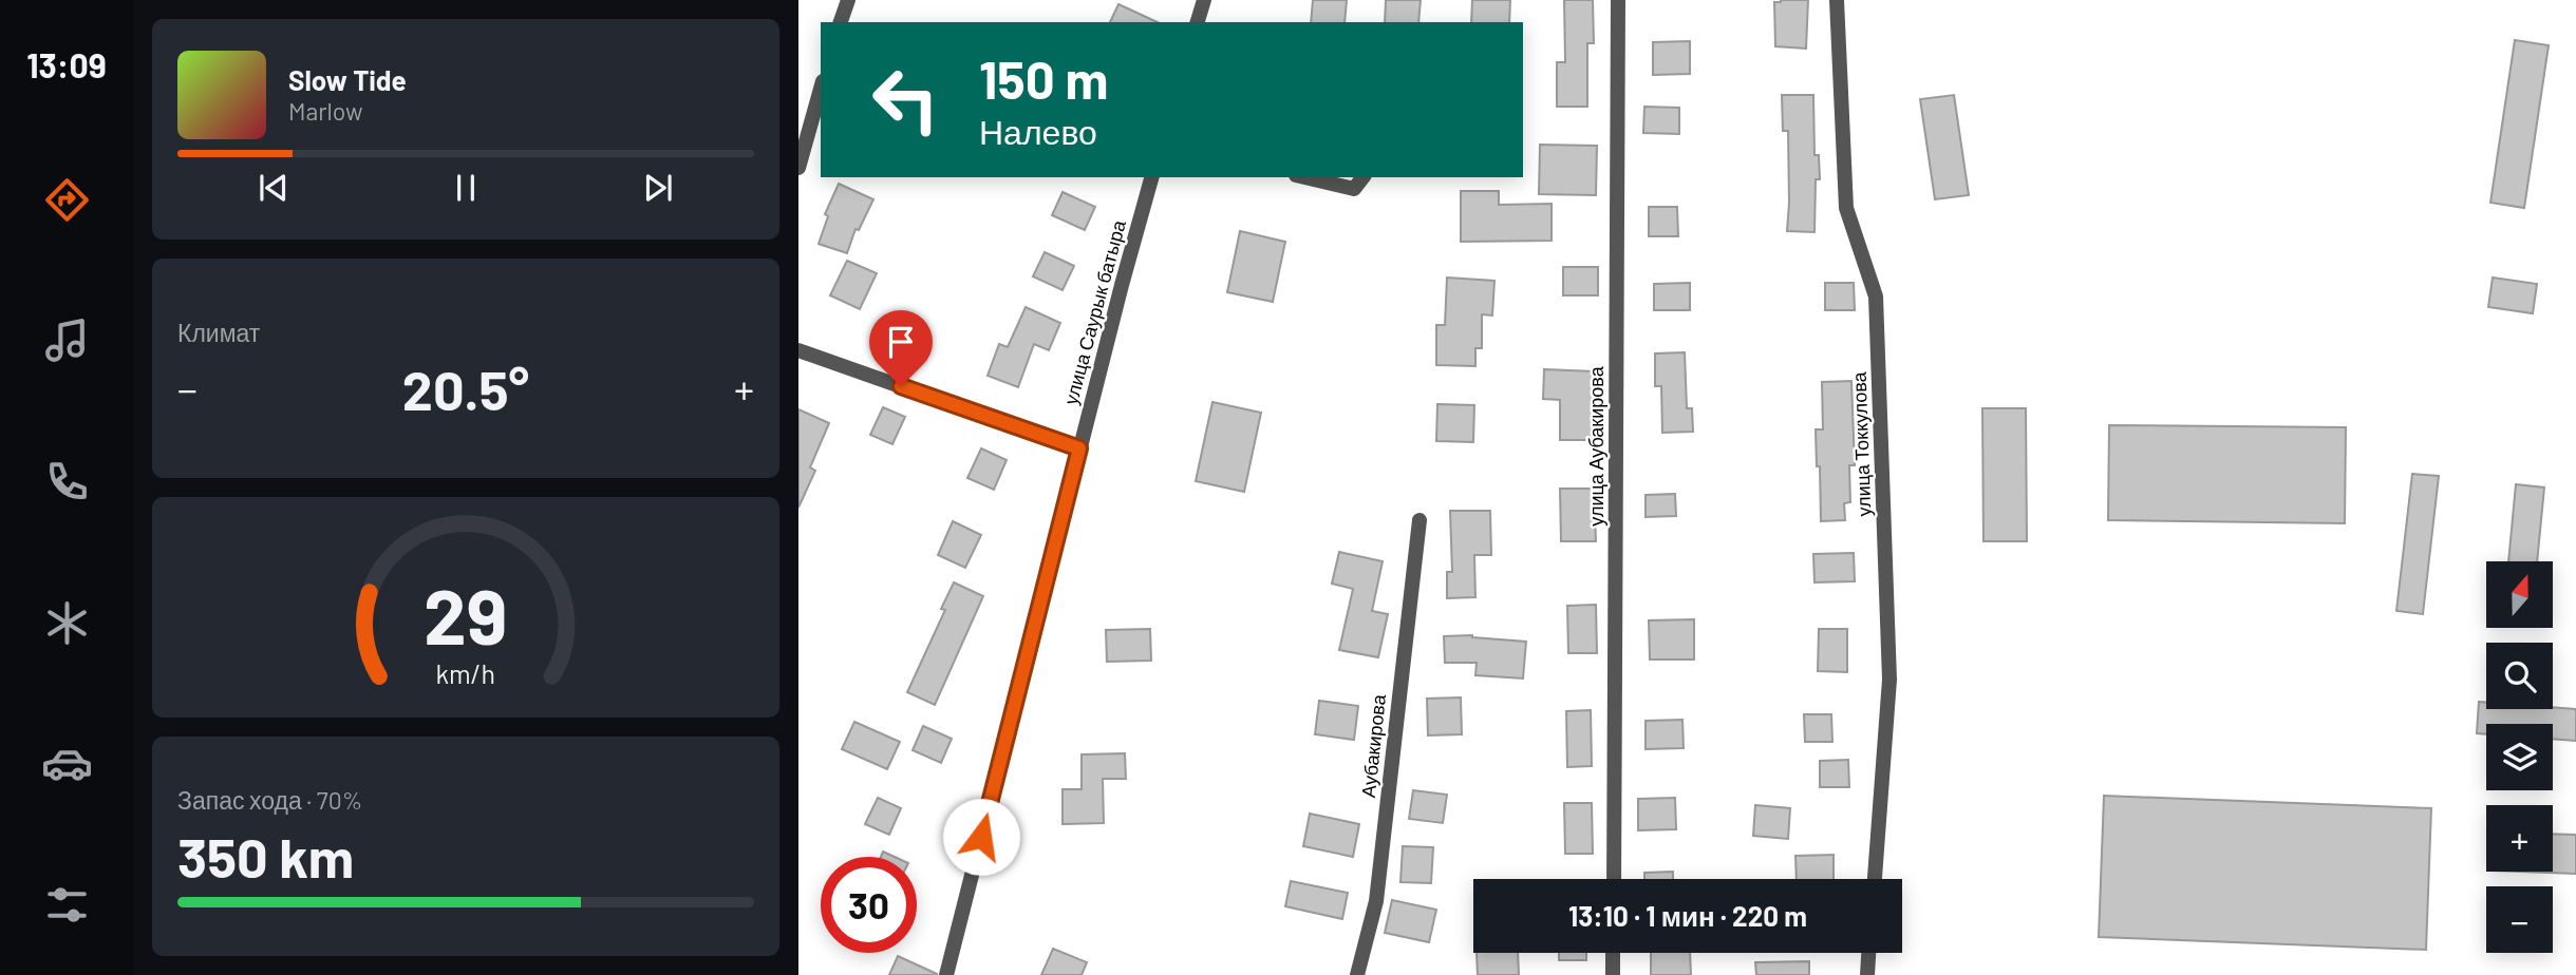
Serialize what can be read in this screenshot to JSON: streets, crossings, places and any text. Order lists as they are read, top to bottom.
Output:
{
  "streets": {
    "street": [
      "улица Саурык батыра",
      "улица Токкулова",
      "улица Аубакирова",
      "Аубакирова"
    ]
  },
  "north": "top",
  "page": {
    "tabs": "13:09",
    "turn": ["150 m", "Налево"],
    "song": ["Slow Tide", "Marlow"],
    "tile": [
      "Климат",
      ["Запас хода · 70%", "350 km"]
    ],
    "heat": ["−", "20.5°", "+"],
    "map_buttons": ["+", "−"],
    "limit": "30",
    "trip": "13:10 · 1 мин · 220 m",
    "gauge": ["29", "km/h"]
  }
}
